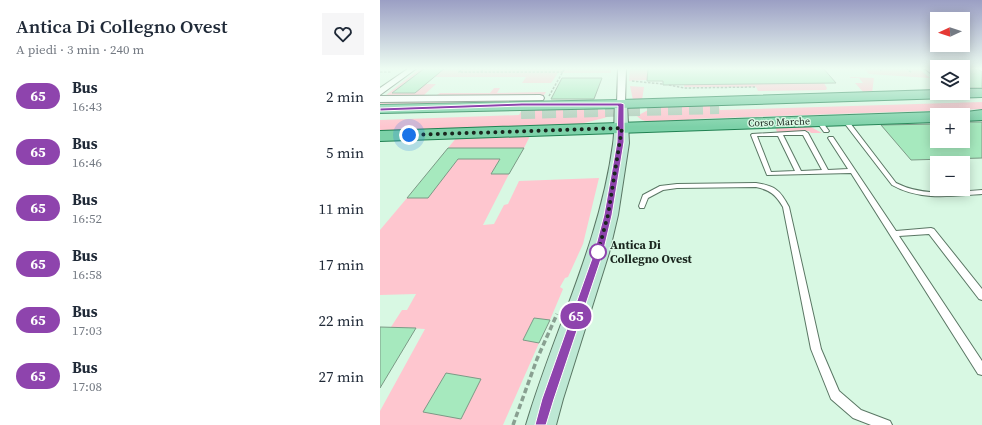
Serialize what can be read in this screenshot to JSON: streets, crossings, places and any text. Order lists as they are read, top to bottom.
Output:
{
  "streets": {
    "main road": ["Corso Marche"]
  },
  "places": ["Antica Di Collegno Ovest"],
  "lines": ["bus line 65"],
  "north": "left",
  "page": {
    "heading": ["Antica Di Collegno Ovest", "A piedi · 3 min · 240 m"],
    "on_map": "65",
    "map_buttons": ["+", "−"],
    "list": [
      {
        "mark": "65",
        "name": "Bus",
        "note": "16:43",
        "value": "2 min"
      },
      {
        "mark": "65",
        "name": "Bus",
        "note": "16:46",
        "value": "5 min"
      },
      {
        "mark": "65",
        "name": "Bus",
        "note": "16:52",
        "value": "11 min"
      },
      {
        "mark": "65",
        "name": "Bus",
        "note": "16:58",
        "value": "17 min"
      },
      {
        "mark": "65",
        "name": "Bus",
        "note": "17:03",
        "value": "22 min"
      },
      {
        "mark": "65",
        "name": "Bus",
        "note": "17:08",
        "value": "27 min"
      }
    ]
  }
}
